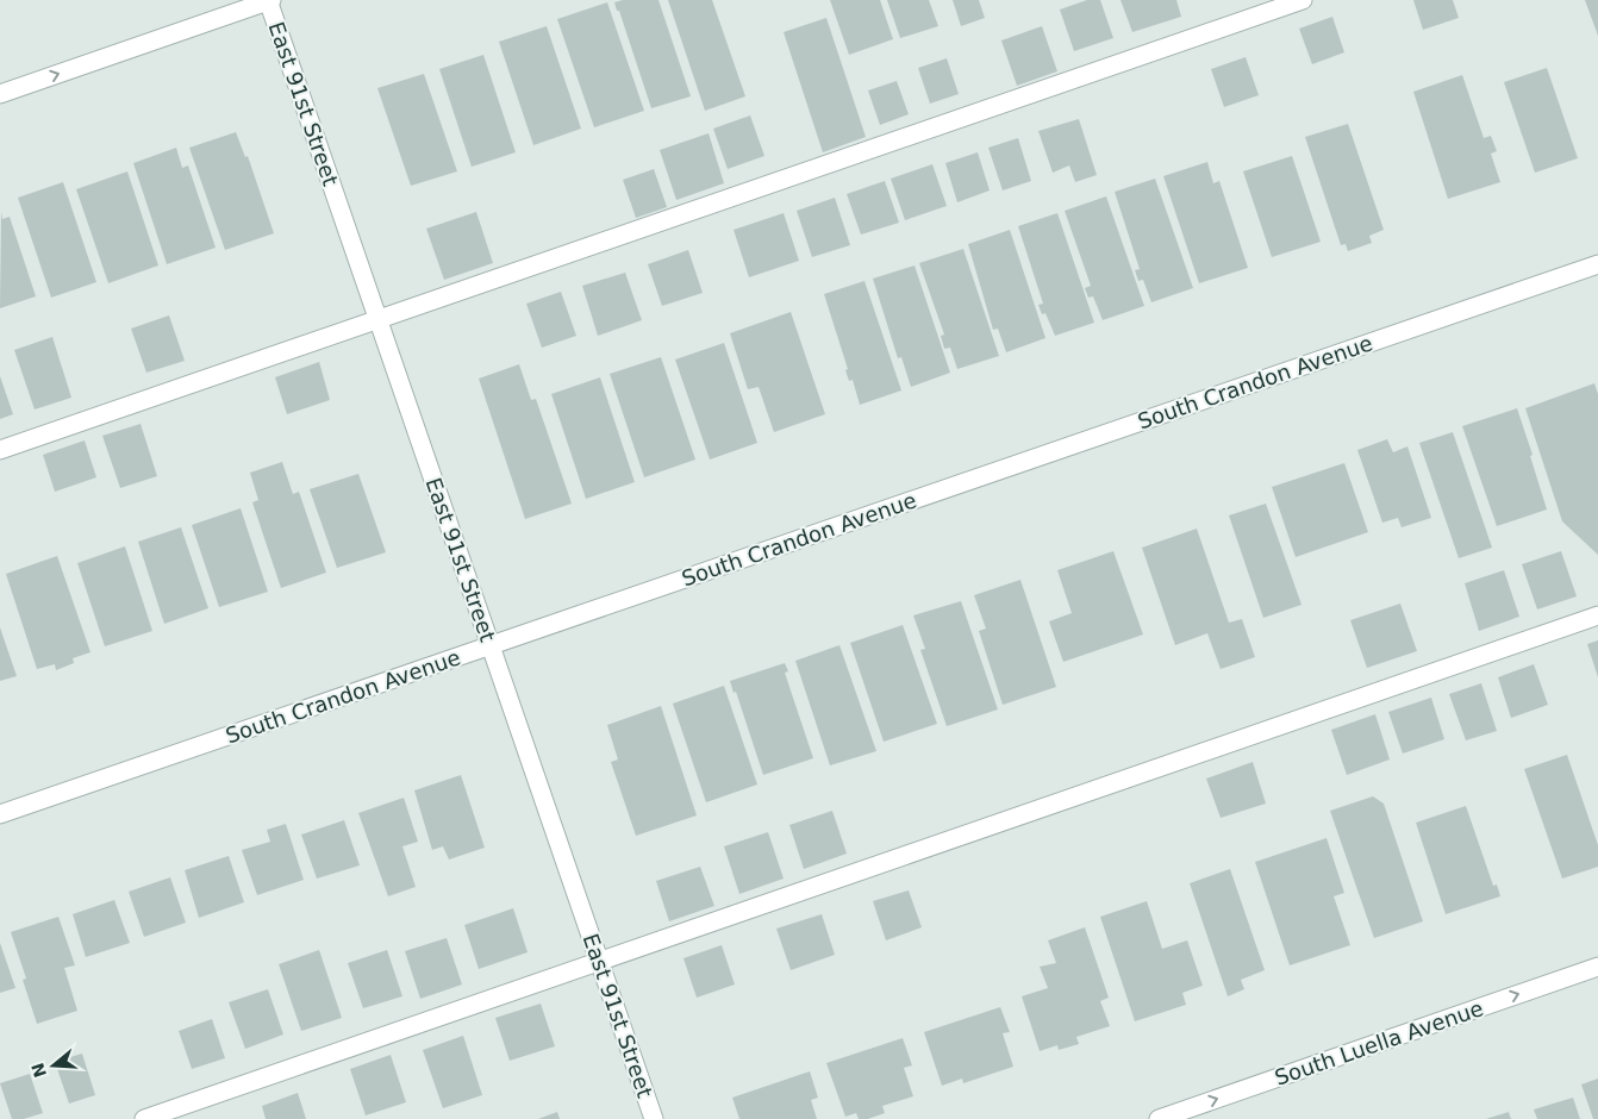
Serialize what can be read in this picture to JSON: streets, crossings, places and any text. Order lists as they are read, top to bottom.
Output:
{
  "streets": {
    "street": ["East 91st Street", "South Crandon Avenue", "South Luella Avenue"]
  },
  "crossings": [
    ["East 91st Street", "South Crandon Avenue"]
  ],
  "one_way": ["South Luella Avenue"],
  "north": "left"
}
